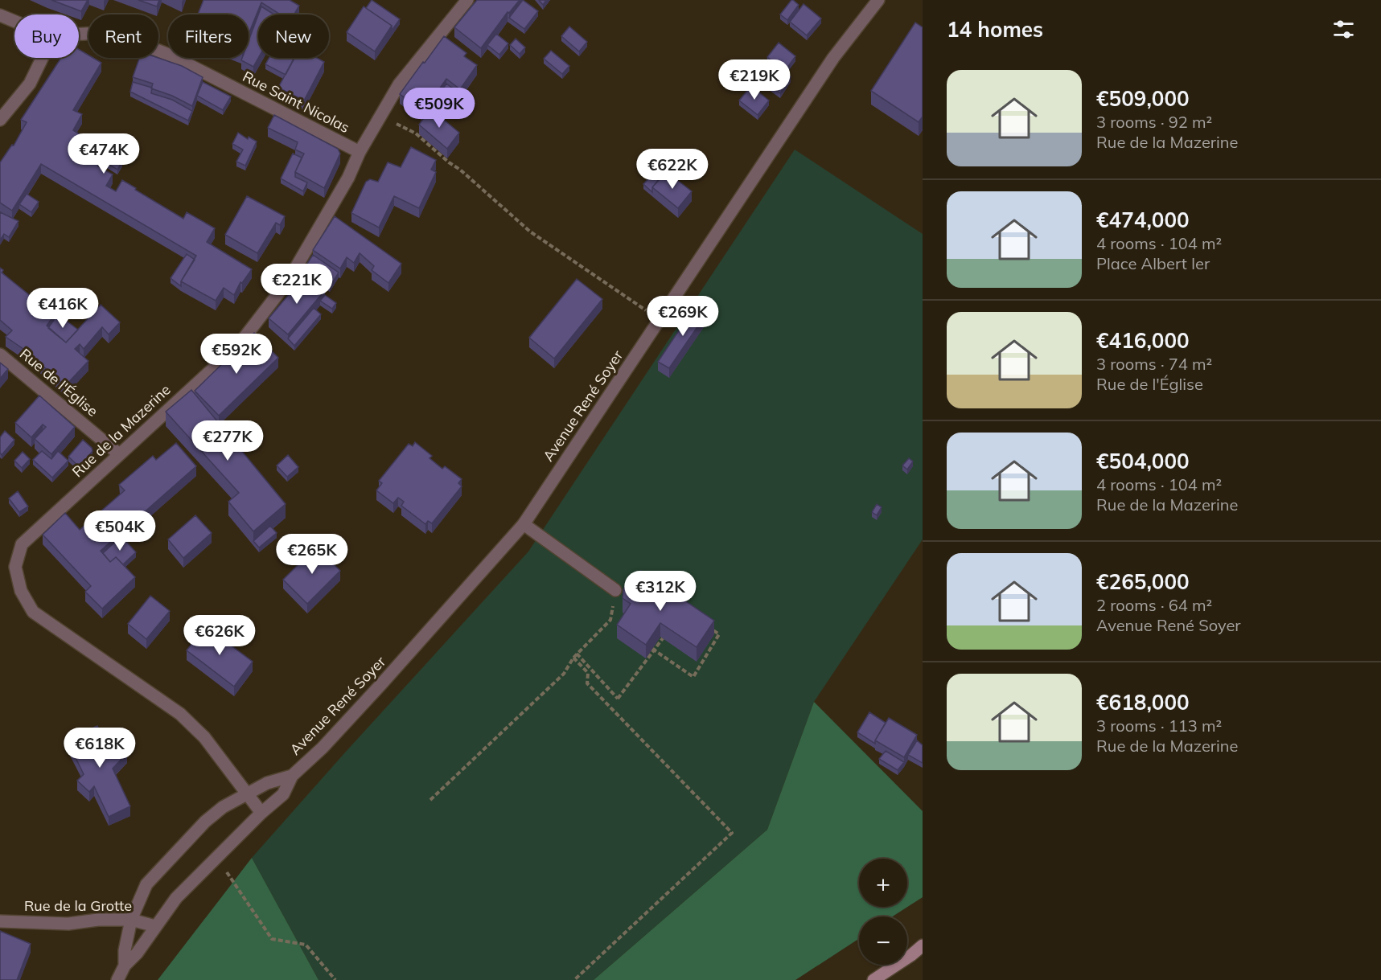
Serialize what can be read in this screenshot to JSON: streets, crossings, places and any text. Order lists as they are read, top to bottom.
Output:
{
  "streets": {
    "street": [
      "Rue Saint Nicolas",
      "Rue de l'Église",
      "Avenue René Soyer",
      "Rue de la Mazerine",
      "Rue de la Grotte"
    ]
  },
  "crossings": [
    ["Rue Saint Nicolas", "Rue de la Mazerine"],
    ["Rue de l'Église", "Rue de la Mazerine"],
    ["Avenue René Soyer", "Rue de la Mazerine"],
    ["Avenue René Soyer", "Rue de la Grotte"]
  ],
  "page": {
    "heading": "14 homes",
    "chip": [
      "Buy",
      "Rent",
      "Filters",
      "New"
    ],
    "list": [
      {
        "name": "€509,000",
        "note": "3 rooms · 92 m² · Rue de la Mazerine"
      },
      {
        "name": "€474,000",
        "note": "4 rooms · 104 m² · Place Albert Ier"
      },
      {
        "name": "€416,000",
        "note": "3 rooms · 74 m² · Rue de l'Église"
      },
      {
        "name": "€504,000",
        "note": "4 rooms · 104 m² · Rue de la Mazerine"
      },
      {
        "name": "€265,000",
        "note": "2 rooms · 64 m² · Avenue René Soyer"
      },
      {
        "name": "€618,000",
        "note": "3 rooms · 113 m² · Rue de la Mazerine"
      }
    ],
    "price": [
      "€219K",
      "€509K",
      "€474K",
      "€622K",
      "€221K",
      "€416K",
      "€269K",
      "€592K",
      "€277K",
      "€504K",
      "€265K",
      "€312K",
      "€626K",
      "€618K"
    ],
    "map_buttons": ["+", "−"]
  }
}
